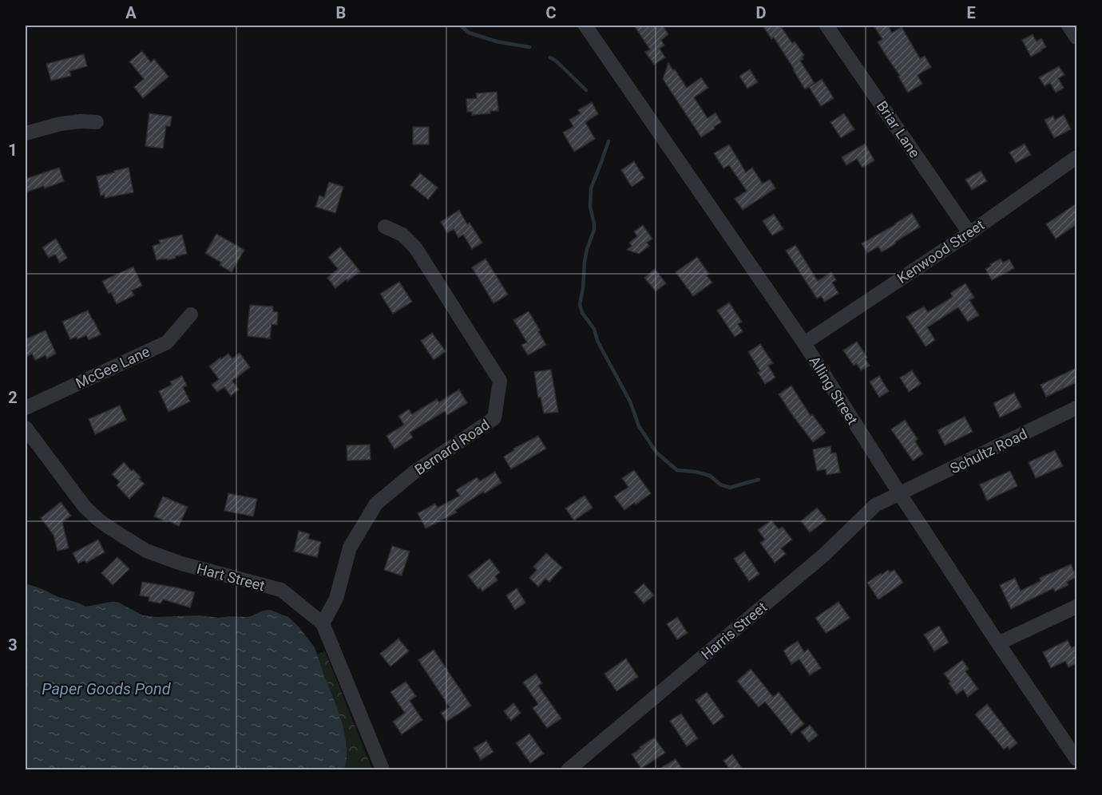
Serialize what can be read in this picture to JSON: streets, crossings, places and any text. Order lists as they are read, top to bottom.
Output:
{
  "streets": {
    "street": [
      "Briar Lane",
      "Kenwood Street",
      "McGee Lane",
      "Alling Street",
      "Bernard Road",
      "Schultz Road",
      "Hart Street",
      "Harris Street"
    ]
  },
  "crossings": [
    ["Briar Lane", "Kenwood Street"],
    ["Kenwood Street", "Alling Street"],
    ["Alling Street", "Schultz Road"],
    ["Alling Street", "Harris Street"],
    ["Bernard Road", "Hart Street"],
    ["Schultz Road", "Harris Street"]
  ],
  "water": ["Paper Goods Pond"],
  "grid": {
    "columns": [
      "A",
      "B",
      "C",
      "D",
      "E"
    ],
    "rows": ["1", "2", "3"]
  }
}
